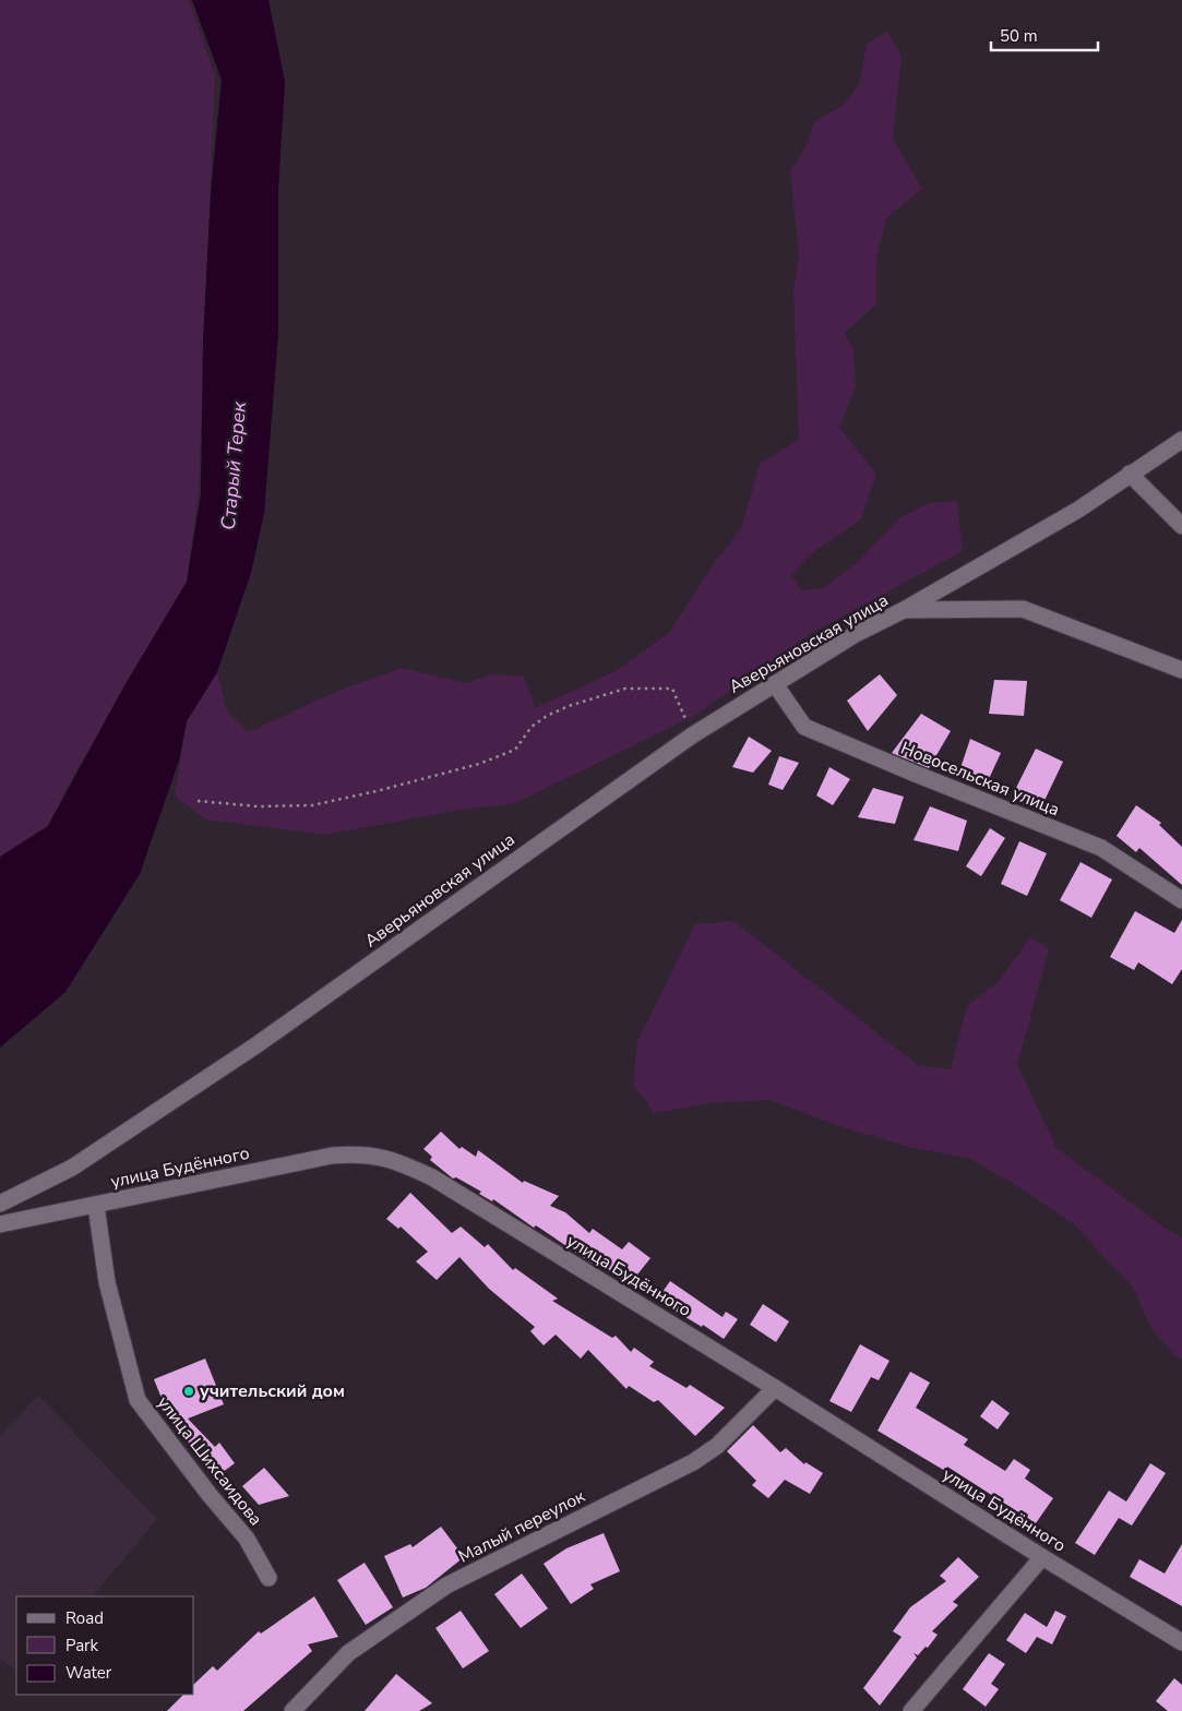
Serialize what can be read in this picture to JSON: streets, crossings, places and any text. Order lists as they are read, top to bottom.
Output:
{
  "streets": {
    "street": [
      "Аверьяновская улица",
      "Новосельская улица",
      "улица Будённого",
      "улица Шихсаидова",
      "Малый переулок"
    ]
  },
  "crossings": [
    ["Аверьяновская улица", "Новосельская улица"],
    ["улица Будённого", "улица Шихсаидова"],
    ["улица Будённого", "Малый переулок"]
  ],
  "water": ["Старый Терек"],
  "places": ["учительский дом"],
  "legend": ["Road", "Park", "Water"],
  "scale_bar": "50 m"
}
